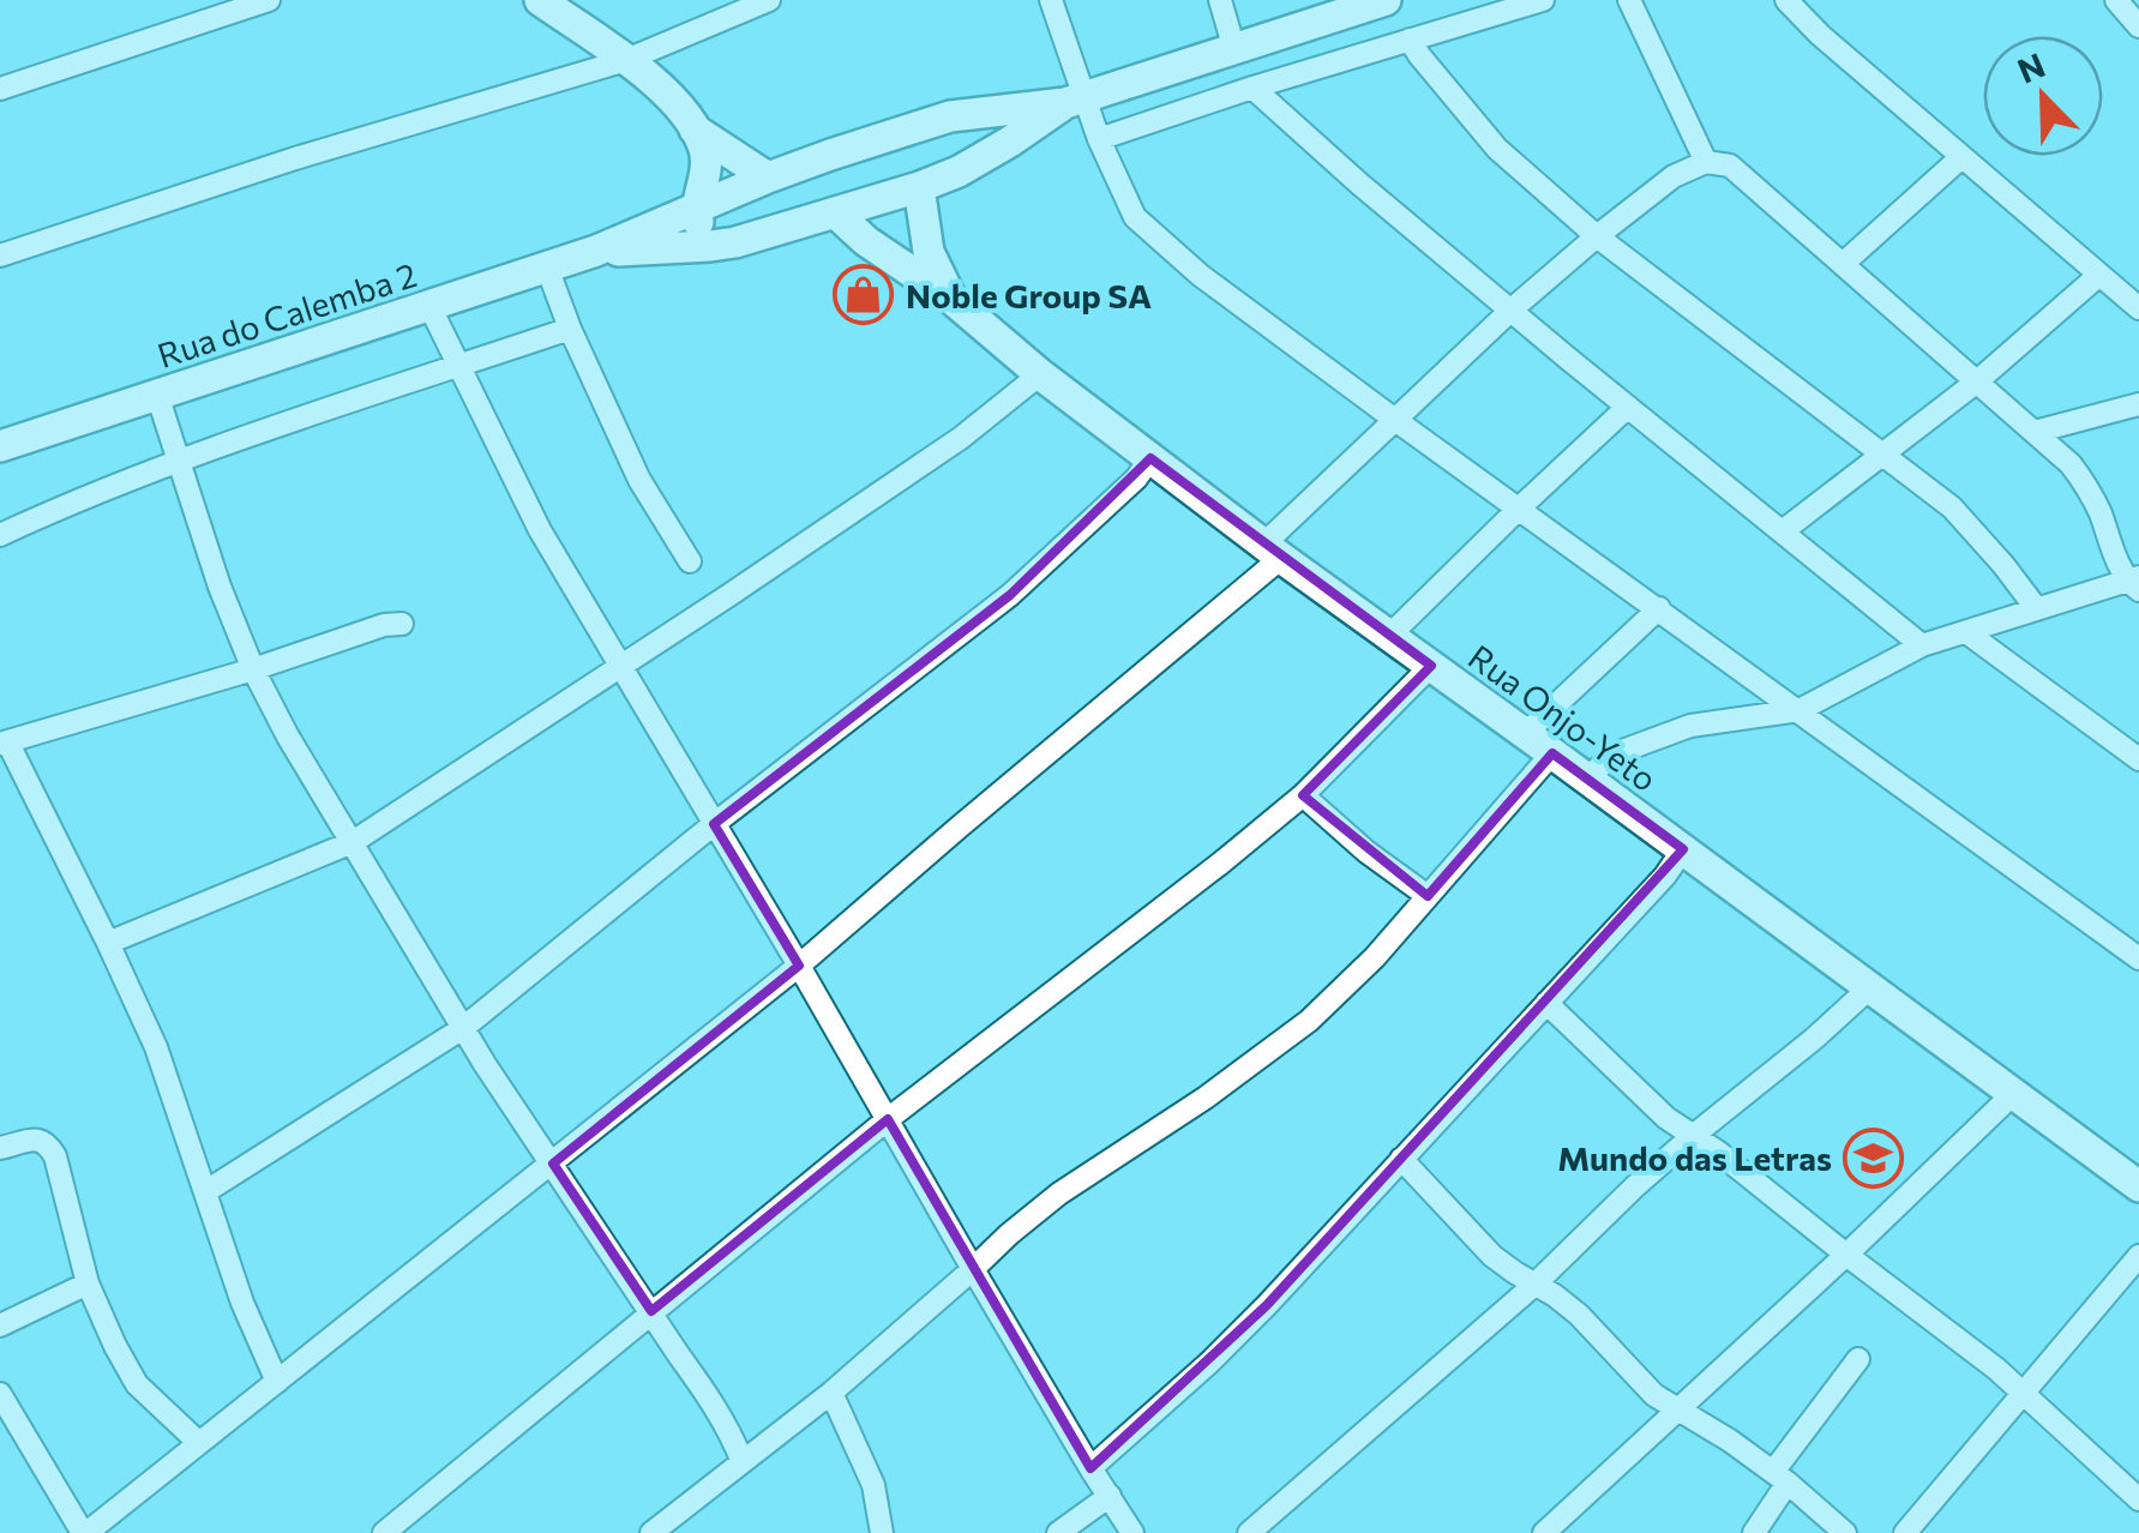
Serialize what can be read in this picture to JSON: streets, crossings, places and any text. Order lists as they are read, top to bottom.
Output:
{
  "streets": {
    "main road": ["Rua do Calemba 2", "Rua Onjo-Yeto"]
  },
  "crossings": [
    ["Rua do Calemba 2", "Rua Onjo-Yeto"]
  ],
  "places": {
    "shop": ["Noble Group SA"],
    "school or university": ["Mundo das Letras"]
  },
  "north": "top left"
}
